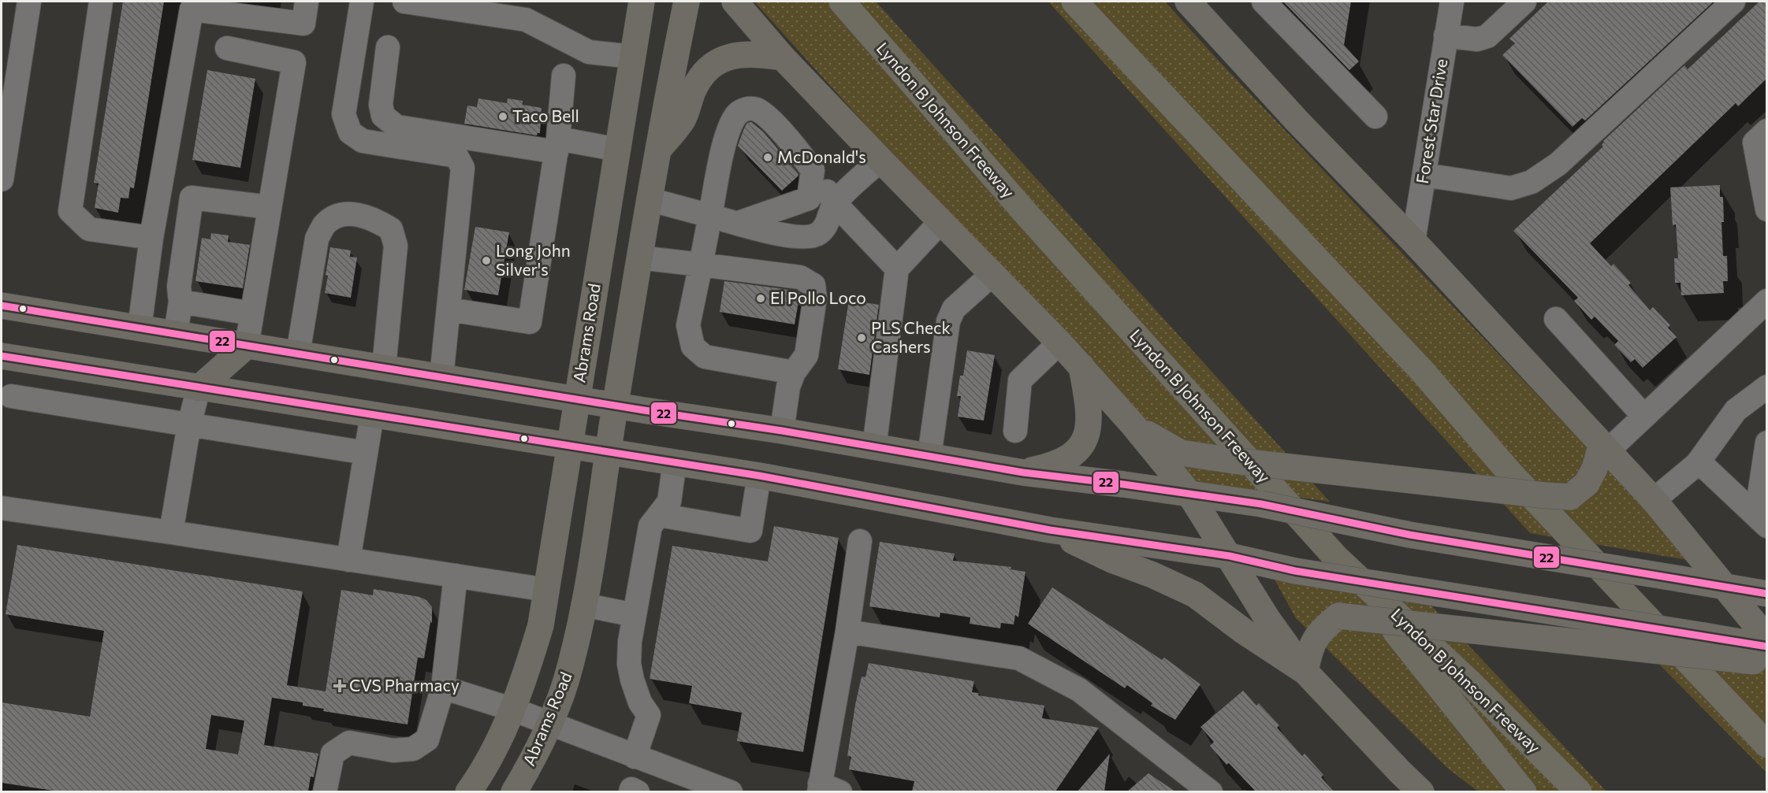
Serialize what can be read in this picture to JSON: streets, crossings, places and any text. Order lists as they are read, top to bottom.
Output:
{
  "streets": {
    "highway": ["Lyndon B Johnson Freeway"],
    "main road": ["Abrams Road"],
    "street": ["Forest Star Drive"]
  },
  "places": {
    "other": [
      "Taco Bell",
      "McDonald's",
      "Long John Silver's",
      "El Pollo Loco",
      "PLS Check Cashers"
    ],
    "health": ["CVS Pharmacy"]
  },
  "lines": ["transit line 22"]
}
